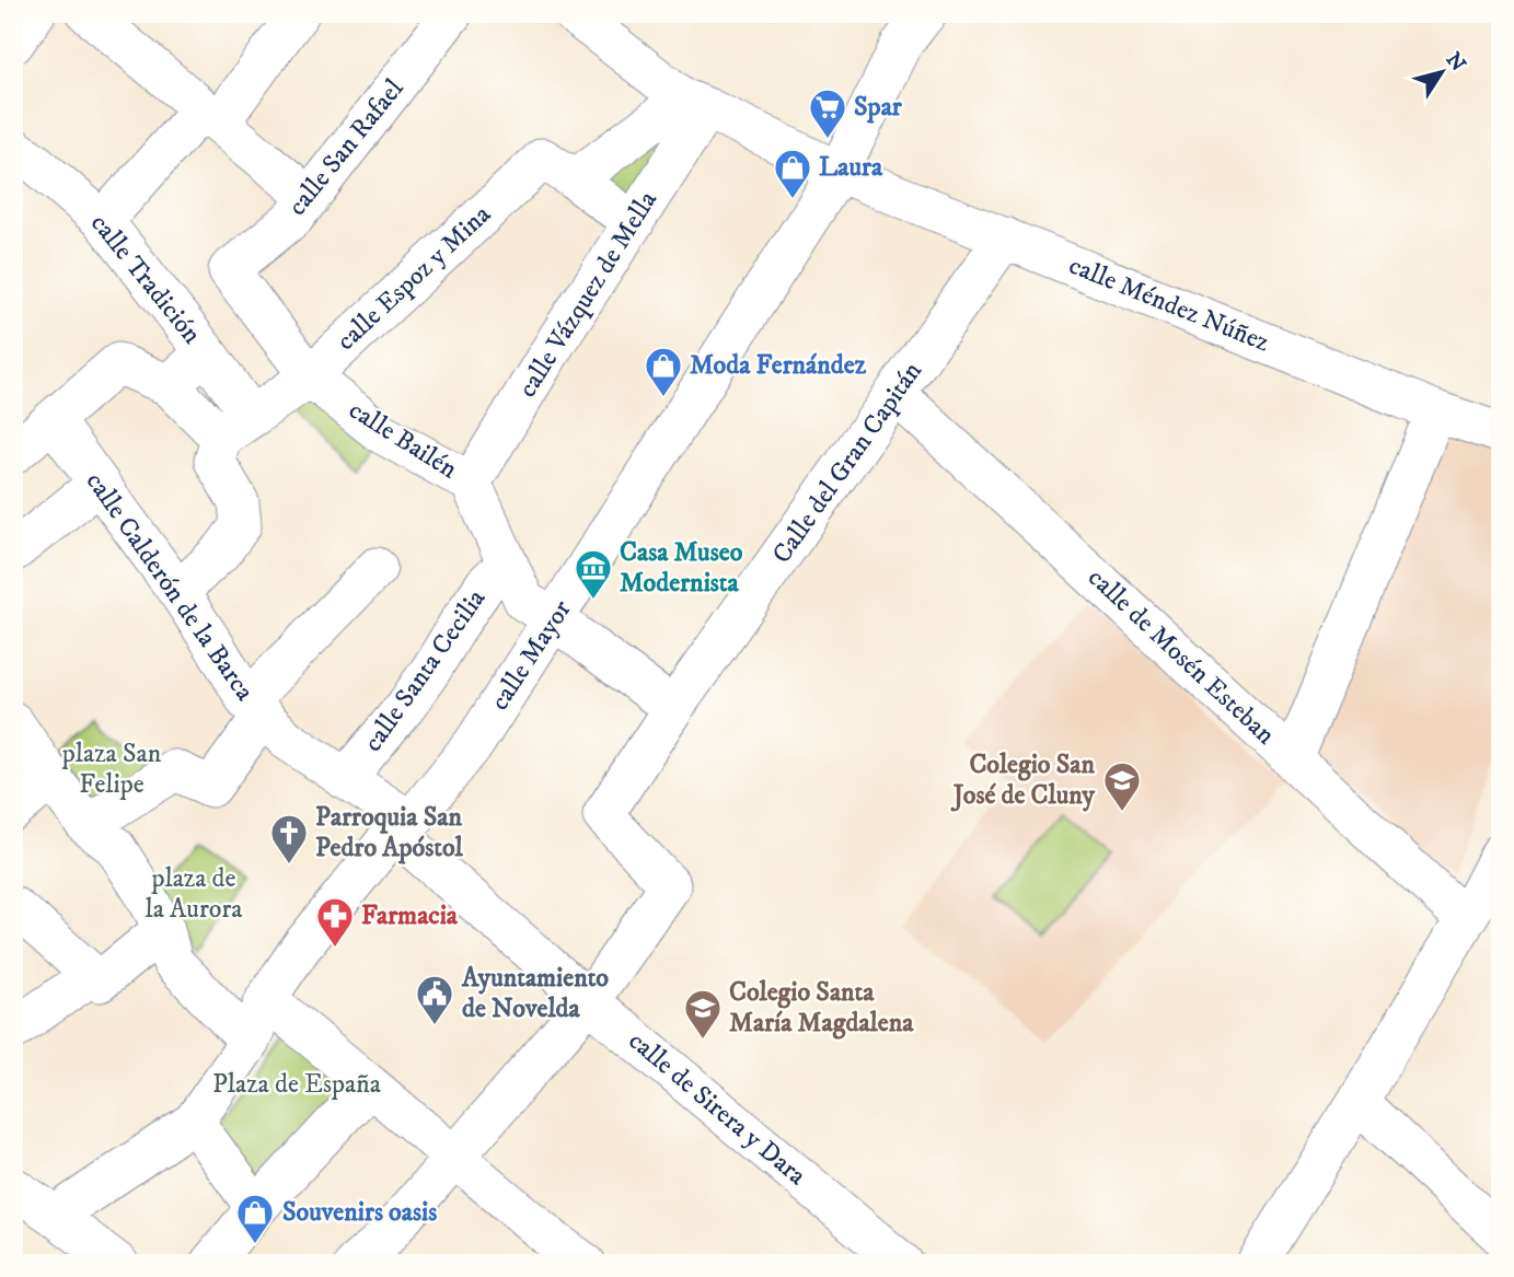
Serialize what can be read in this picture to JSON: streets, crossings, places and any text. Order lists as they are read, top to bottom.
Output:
{
  "streets": {
    "street": [
      "calle San Rafael",
      "calle Espoz y Mina",
      "calle Tradición",
      "calle Vázquez de Mella",
      "calle Méndez Núñez",
      "calle Bailén",
      "Calle del Gran Capitán",
      "calle Calderón de la Barca",
      "calle Mayor",
      "calle de Mosén Esteban",
      "calle Santa Cecilia",
      "calle de Sirera y Dara"
    ]
  },
  "crossings": [
    ["calle San Rafael", "calle Bailén"],
    ["calle Espoz y Mina", "calle Tradición"],
    ["calle Espoz y Mina", "calle Vázquez de Mella"],
    ["calle Espoz y Mina", "calle Bailén"],
    ["calle Vázquez de Mella", "calle Méndez Núñez"],
    ["calle Vázquez de Mella", "calle Bailén"],
    ["calle Méndez Núñez", "Calle del Gran Capitán"],
    ["calle Méndez Núñez", "calle Mayor"],
    ["calle Bailén", "Calle del Gran Capitán"],
    ["calle Bailén", "calle Mayor"],
    ["calle Bailén", "calle Santa Cecilia"],
    ["Calle del Gran Capitán", "calle de Mosén Esteban"],
    ["Calle del Gran Capitán", "calle de Sirera y Dara"],
    ["calle Calderón de la Barca", "calle Mayor"],
    ["calle Calderón de la Barca", "calle Santa Cecilia"],
    ["calle Calderón de la Barca", "calle de Sirera y Dara"],
    ["calle Mayor", "calle de Sirera y Dara"]
  ],
  "parks": ["plaza San Felipe", "plaza de la Aurora", "Plaza de España"],
  "places": {
    "supermarket": ["Spar"],
    "shop": ["Laura", "Moda Fernández", "Souvenirs oasis"],
    "museum": ["Casa Museo Modernista"],
    "school or university": ["Colegio San José de Cluny", "Colegio Santa María Magdalena"],
    "church": ["Parroquia San Pedro Apóstol"],
    "pharmacy": ["Farmacia"],
    "public building": ["Ayuntamiento de Novelda"]
  },
  "north": "top right"
}
